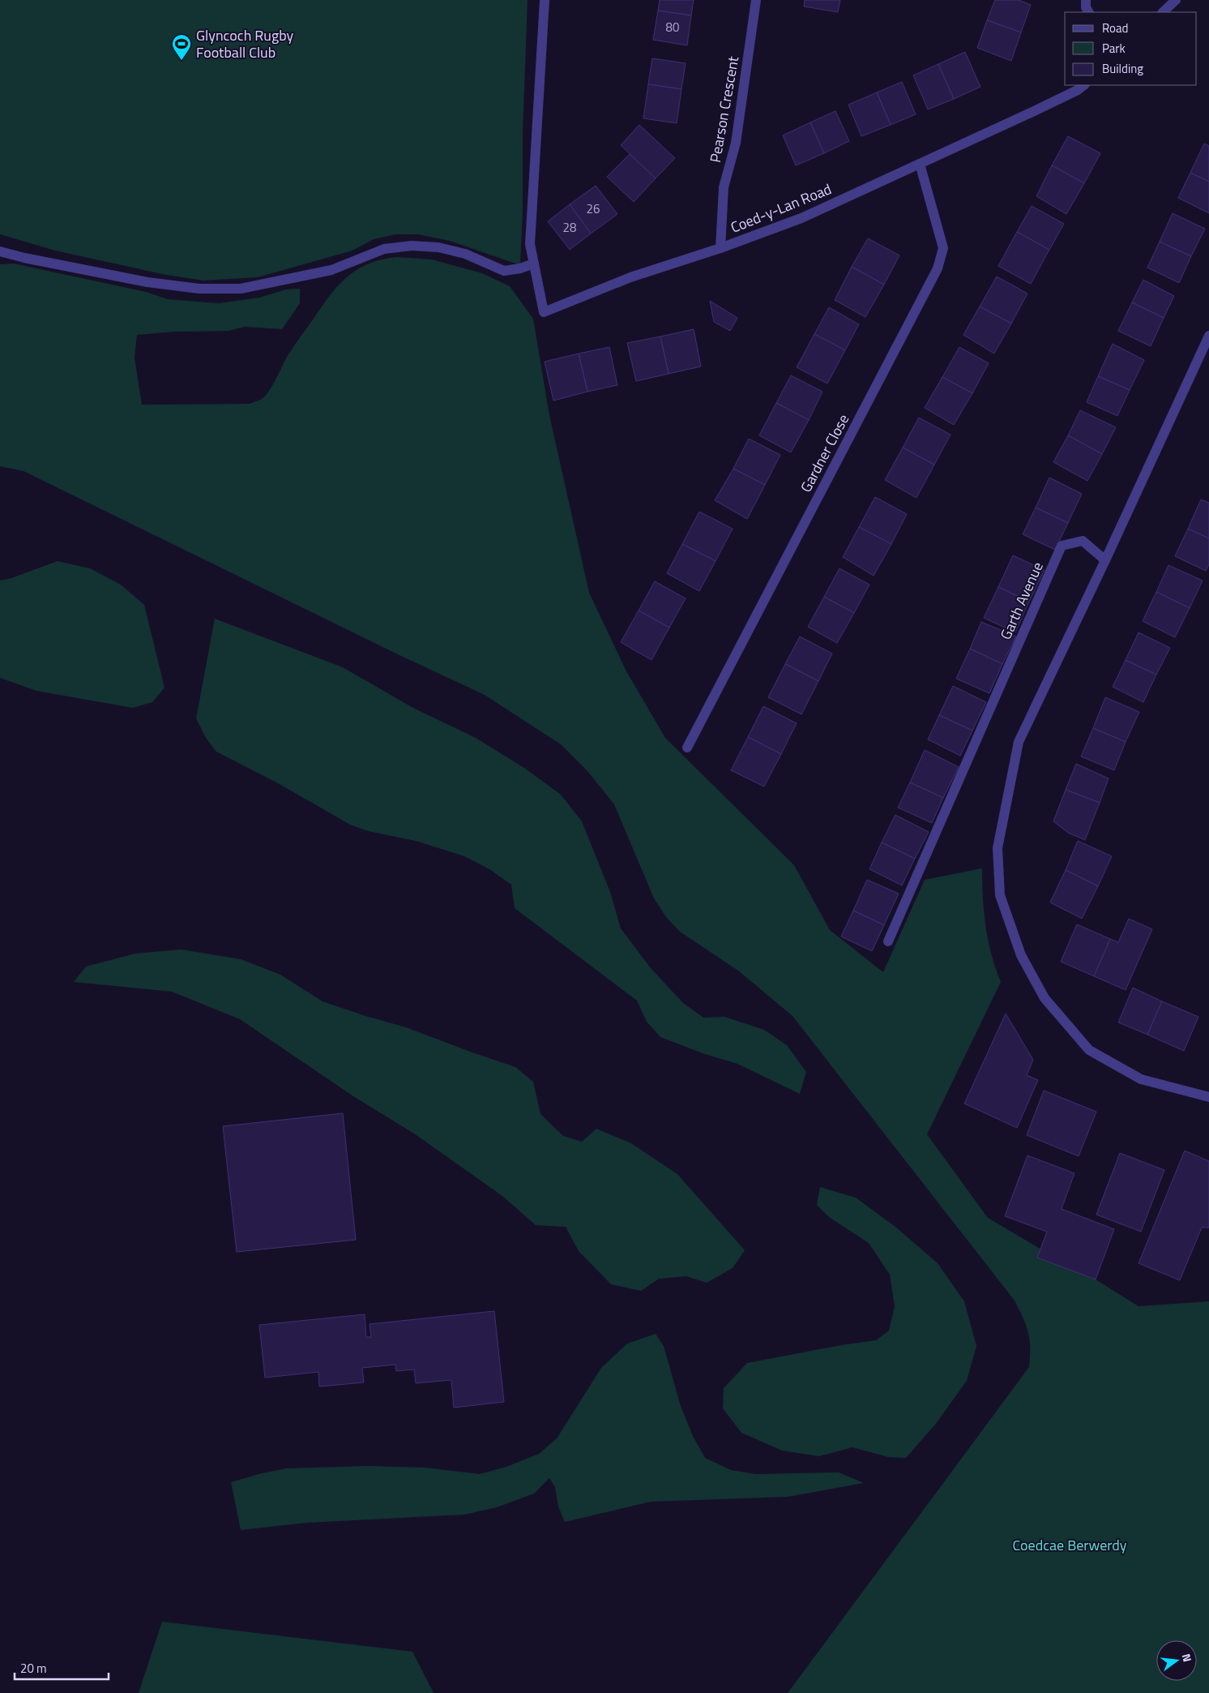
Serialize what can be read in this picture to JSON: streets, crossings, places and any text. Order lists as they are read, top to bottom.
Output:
{
  "streets": {
    "street": [
      "Pearson Crescent",
      "Coed-y-Lan Road",
      "Gardner Close",
      "Garth Avenue"
    ]
  },
  "crossings": [
    ["Pearson Crescent", "Coed-y-Lan Road"],
    ["Coed-y-Lan Road", "Gardner Close"]
  ],
  "parks": ["Coedcae Berwerdy"],
  "places": {
    "sports": ["Glyncoch Rugby Football Club"]
  },
  "house_numbers": ["80", "26", "28"],
  "legend": ["Road", "Park", "Building"],
  "scale_bar": "20 m",
  "north": "right"
}
